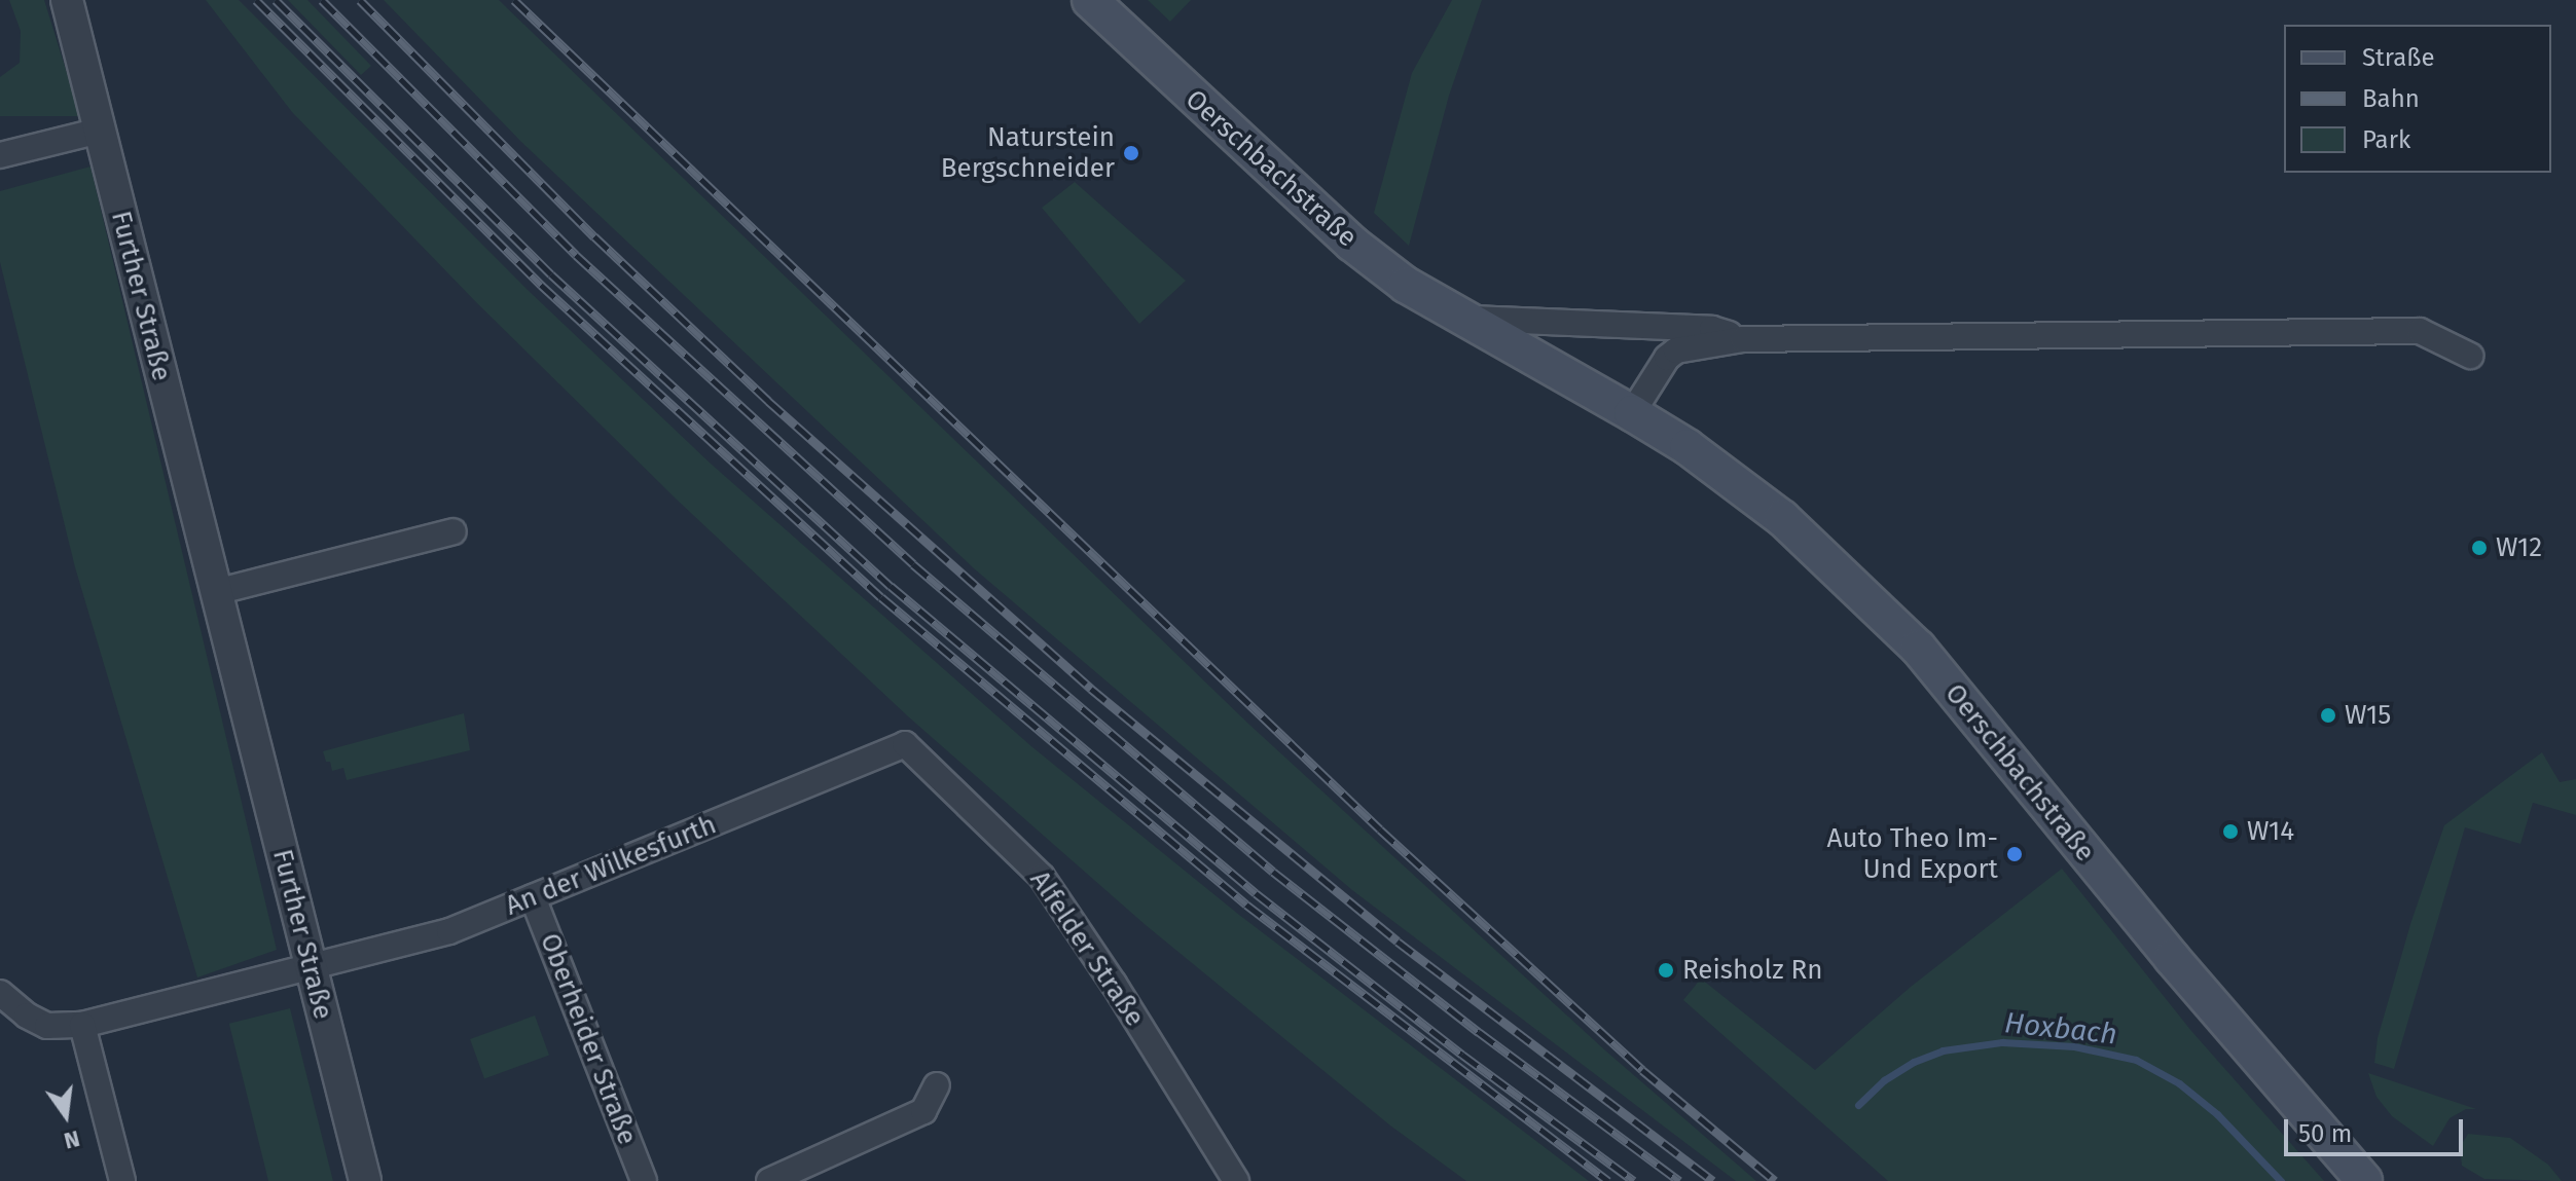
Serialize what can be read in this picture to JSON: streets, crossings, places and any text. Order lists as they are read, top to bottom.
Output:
{
  "streets": {
    "main road": ["Oerschbachstraße"],
    "street": [
      "Further Straße",
      "An der Wilkesfurth",
      "Alfelder Straße",
      "Oberheider Straße"
    ]
  },
  "crossings": [
    ["Further Straße", "An der Wilkesfurth"],
    ["An der Wilkesfurth", "Alfelder Straße"],
    ["An der Wilkesfurth", "Oberheider Straße"]
  ],
  "water": ["Hoxbach"],
  "places": [
    "Naturstein Bergschneider",
    "W12",
    "W15",
    "W14",
    "Auto Theo Im- Und Export",
    "Reisholz Rn"
  ],
  "legend": ["Straße", "Bahn", "Park"],
  "scale_bar": "50 m",
  "north": "bottom"
}
